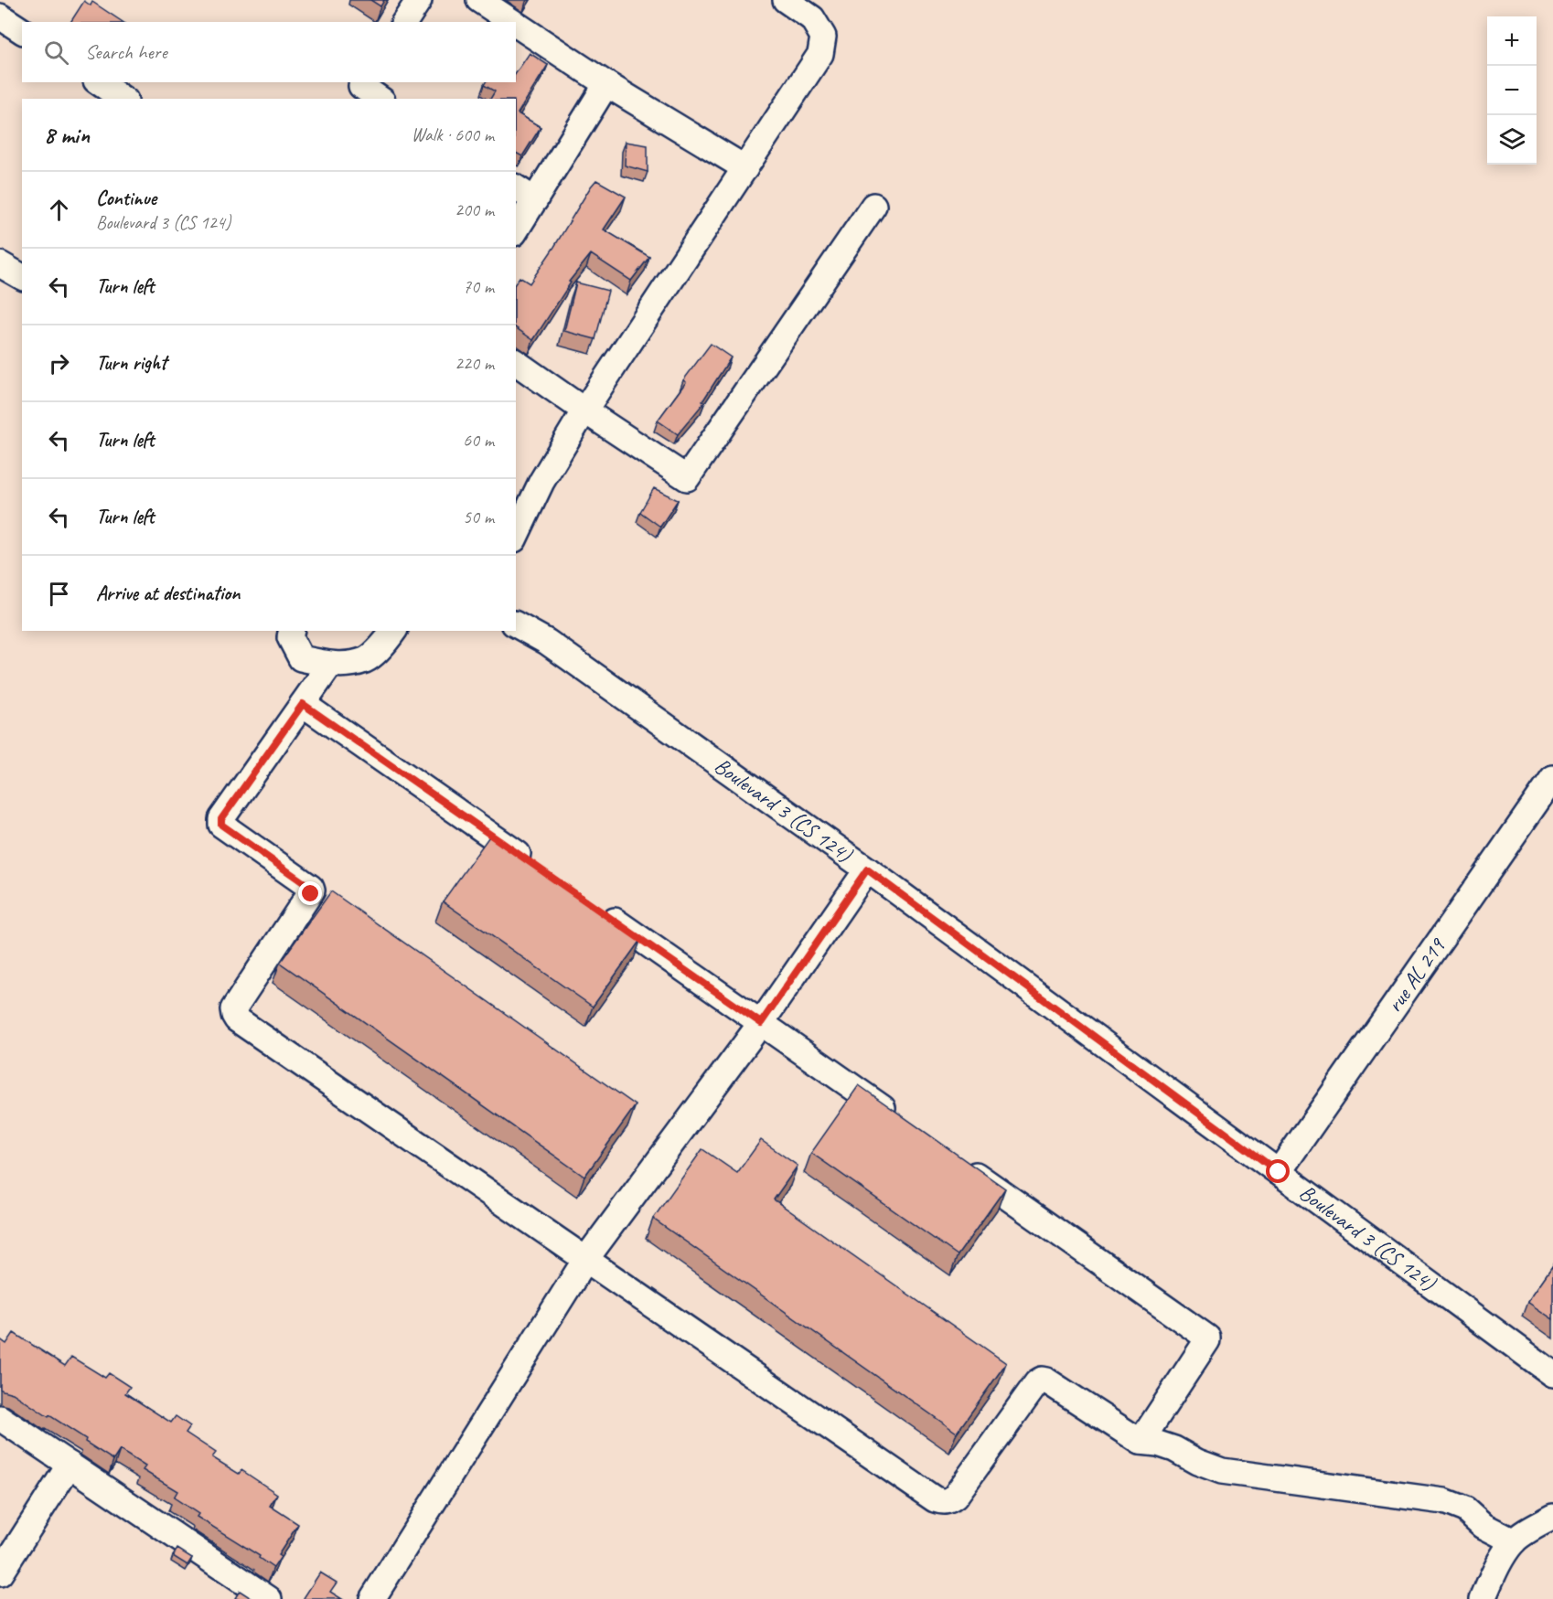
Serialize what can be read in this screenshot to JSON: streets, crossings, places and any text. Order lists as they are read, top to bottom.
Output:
{
  "streets": {
    "street": ["Boulevard 3 (CS 124)", "rue AL 219"]
  },
  "crossings": [
    ["Boulevard 3 (CS 124)", "rue AL 219"]
  ],
  "page": {
    "map_buttons": ["+", "−"],
    "search": "Search here",
    "heading": ["8 min", "Walk · 600 m"],
    "list": [
      ["Continue", "Boulevard 3 (CS 124)", "200 m"],
      ["Turn left", "70 m"],
      ["Turn right", "220 m"],
      ["Turn left", "60 m"],
      ["Turn left", "50 m"],
      "Arrive at destination"
    ]
  }
}
